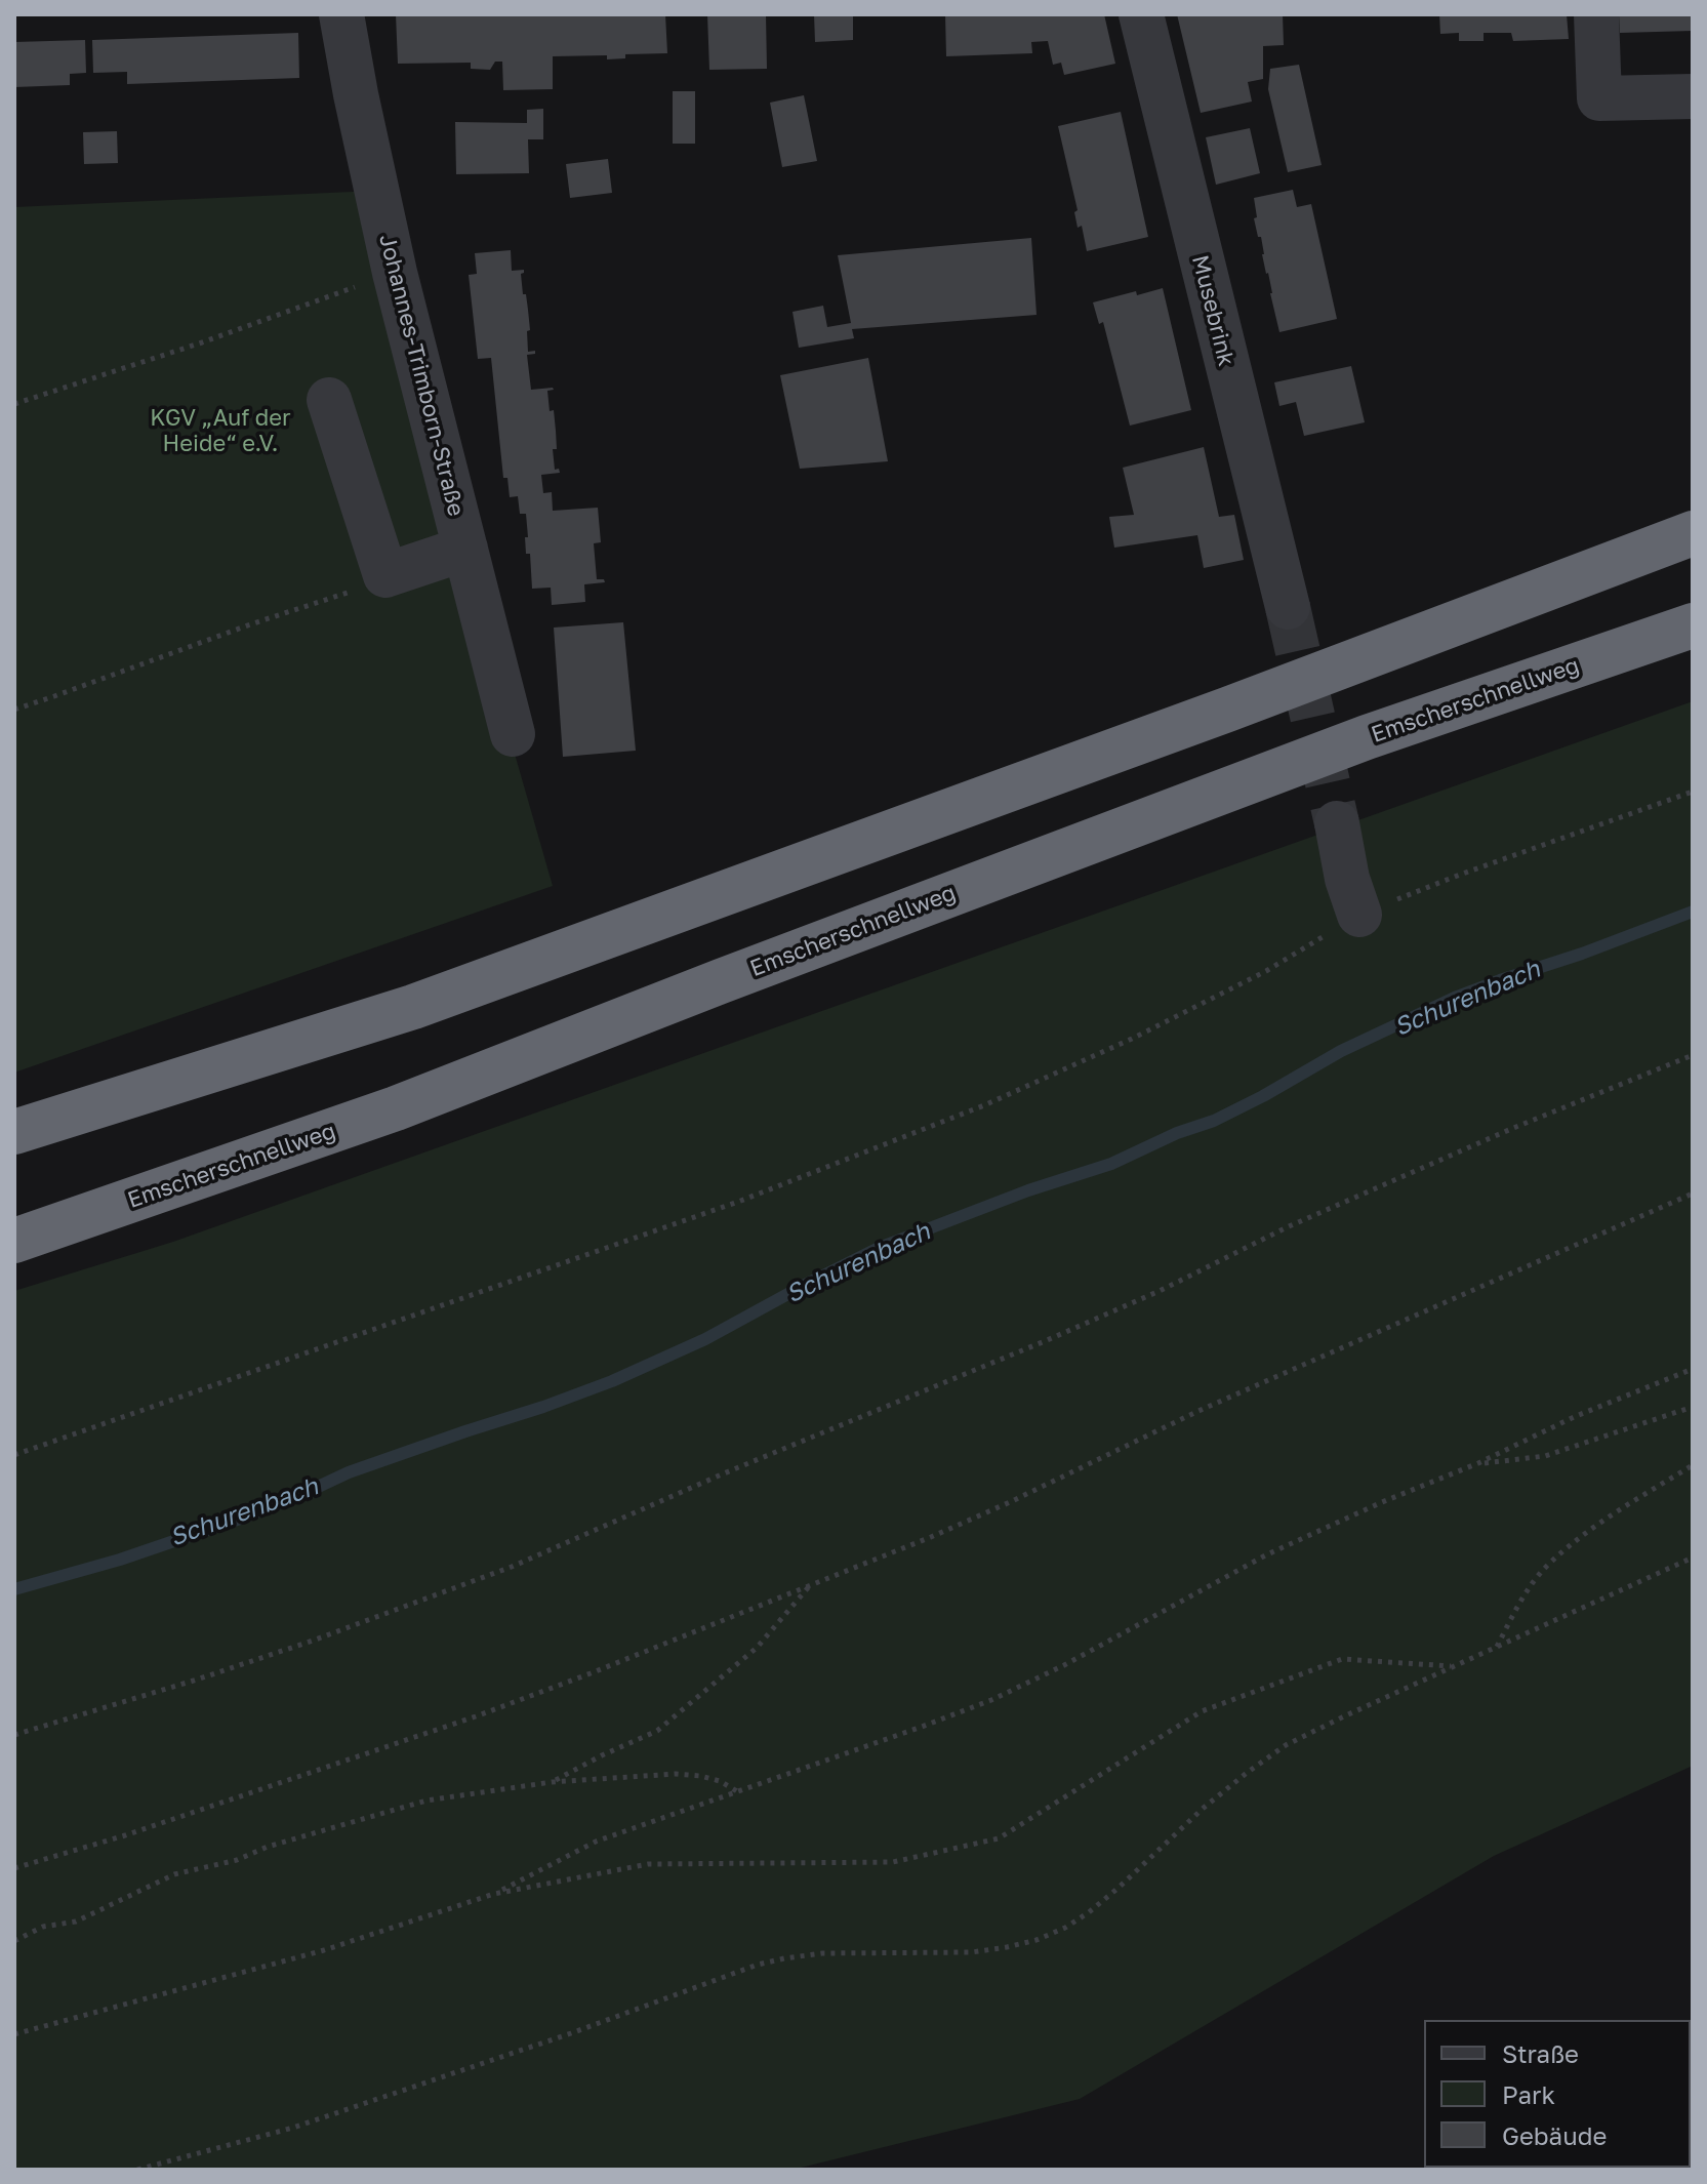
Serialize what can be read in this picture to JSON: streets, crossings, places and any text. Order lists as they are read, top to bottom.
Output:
{
  "streets": {
    "highway": ["Emscherschnellweg"],
    "street": ["Musebrink", "Johannes-Trimborn-Straße"]
  },
  "water": ["Schurenbach"],
  "parks": ["KGV „Auf der Heide“ e.V."],
  "legend": ["Straße", "Park", "Gebäude"]
}
